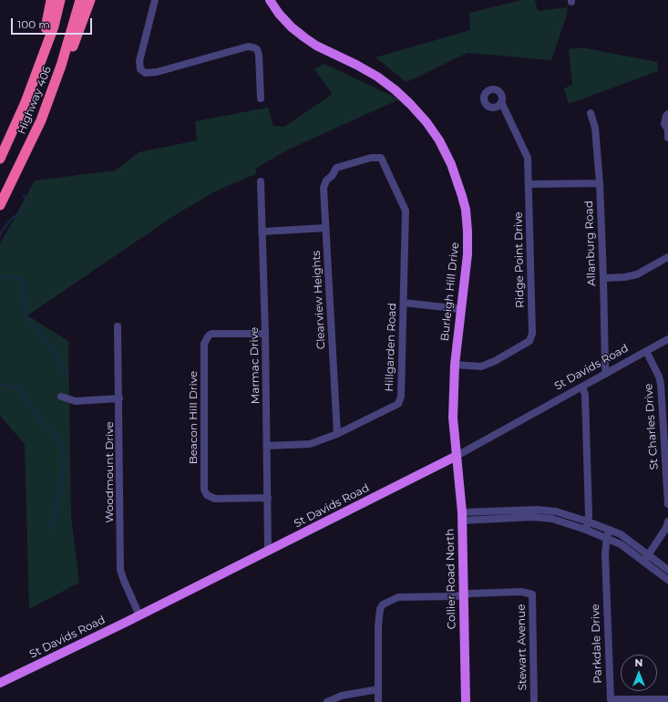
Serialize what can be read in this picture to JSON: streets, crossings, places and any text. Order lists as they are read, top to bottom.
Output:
{
  "streets": {
    "highway": ["Highway 406"],
    "main road": ["Burleigh Hill Drive", "St Davids Road", "Collier Road North"],
    "street": [
      "Allanburg Road",
      "Ridge Point Drive",
      "Clearview Heights",
      "Hillgarden Road",
      "Marmac Drive",
      "Beacon Hill Drive",
      "St Charles Drive",
      "Woodmount Drive",
      "Parkdale Drive",
      "Stewart Avenue"
    ]
  },
  "crossings": [
    ["Allanburg Road", "St Davids Road"],
    ["Ridge Point Drive", "Burleigh Hill Drive"],
    ["Burleigh Hill Drive", "St Davids Road"],
    ["Burleigh Hill Drive", "Collier Road North"],
    ["Clearview Heights", "Hillgarden Road"],
    ["Hillgarden Road", "Marmac Drive"],
    ["Marmac Drive", "St Davids Road"],
    ["Marmac Drive", "Beacon Hill Drive"],
    ["St Davids Road", "St Charles Drive"],
    ["St Davids Road", "Woodmount Drive"],
    ["St Davids Road", "Collier Road North"],
    ["Collier Road North", "Stewart Avenue"]
  ],
  "scale_bar": "100 m",
  "north": "top"
}
